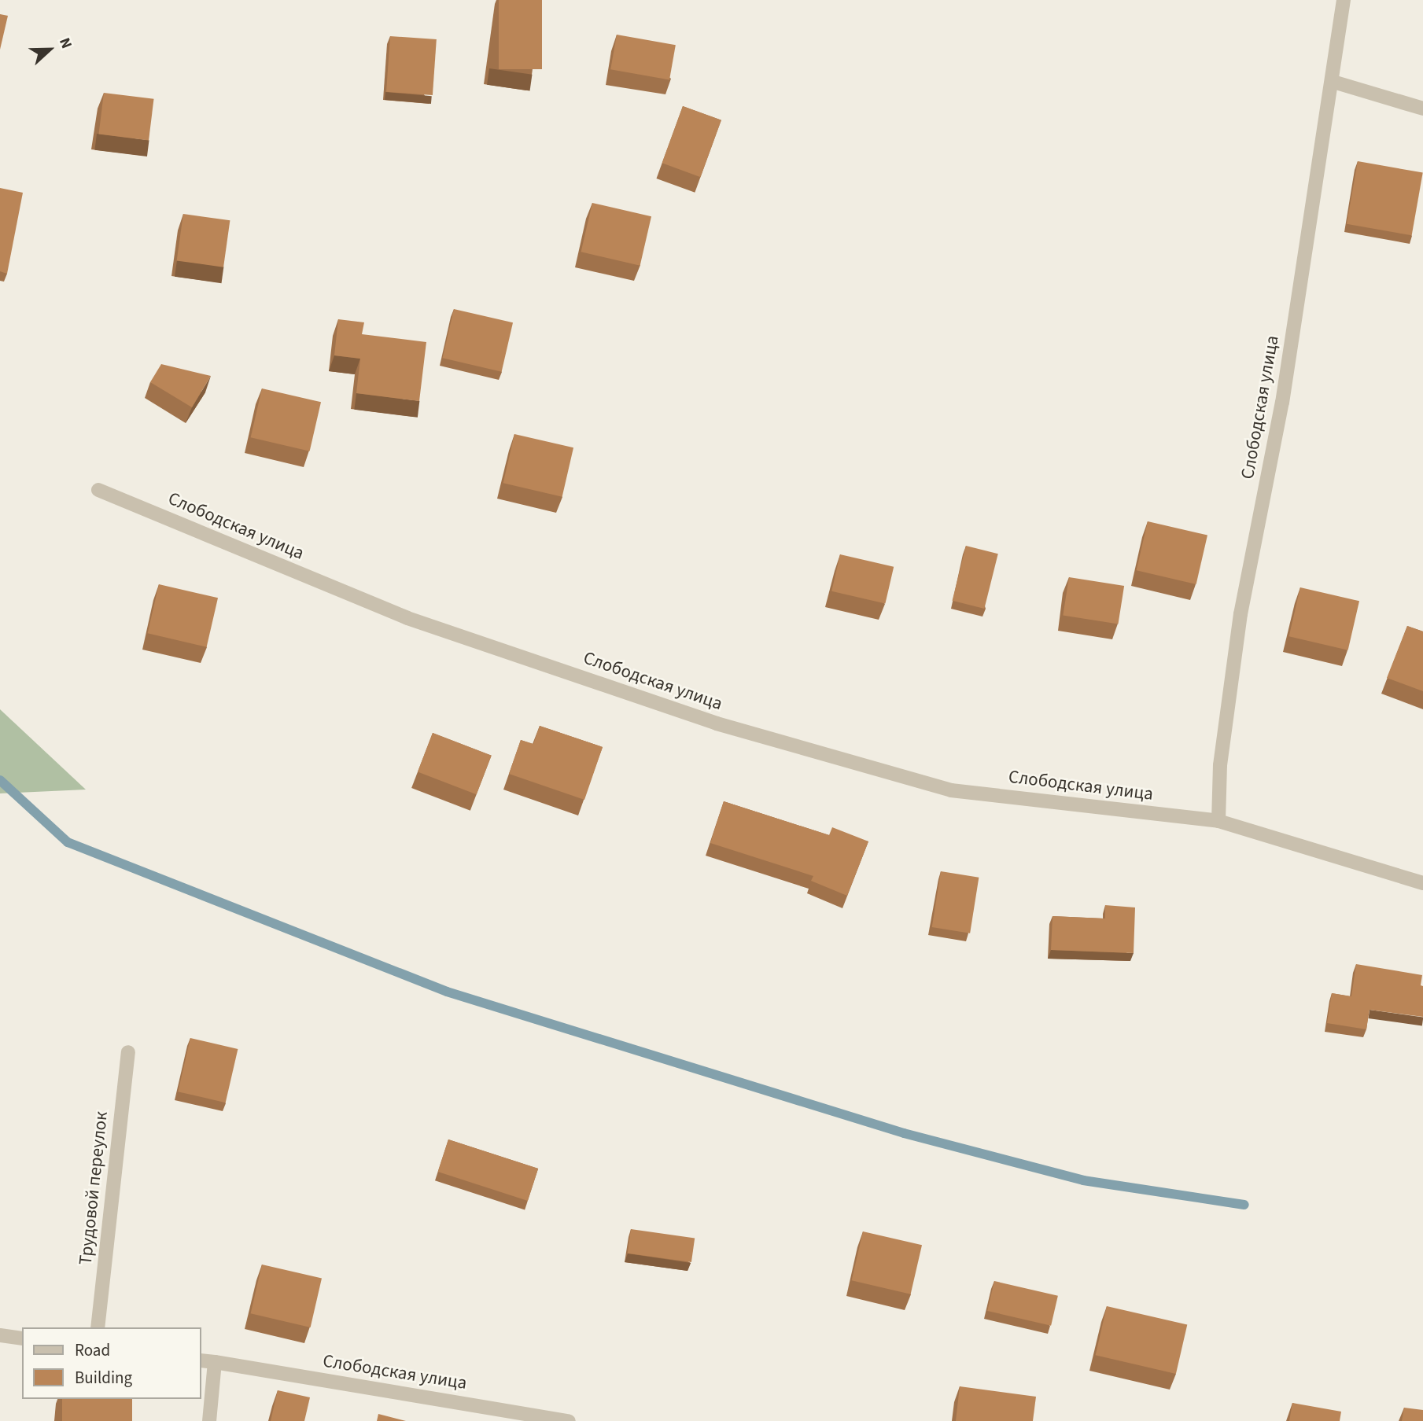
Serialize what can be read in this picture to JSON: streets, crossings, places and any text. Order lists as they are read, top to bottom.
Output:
{
  "streets": {
    "street": ["Слободская улица", "Трудовой переулок"]
  },
  "legend": ["Road", "Building"],
  "north": "right"
}
